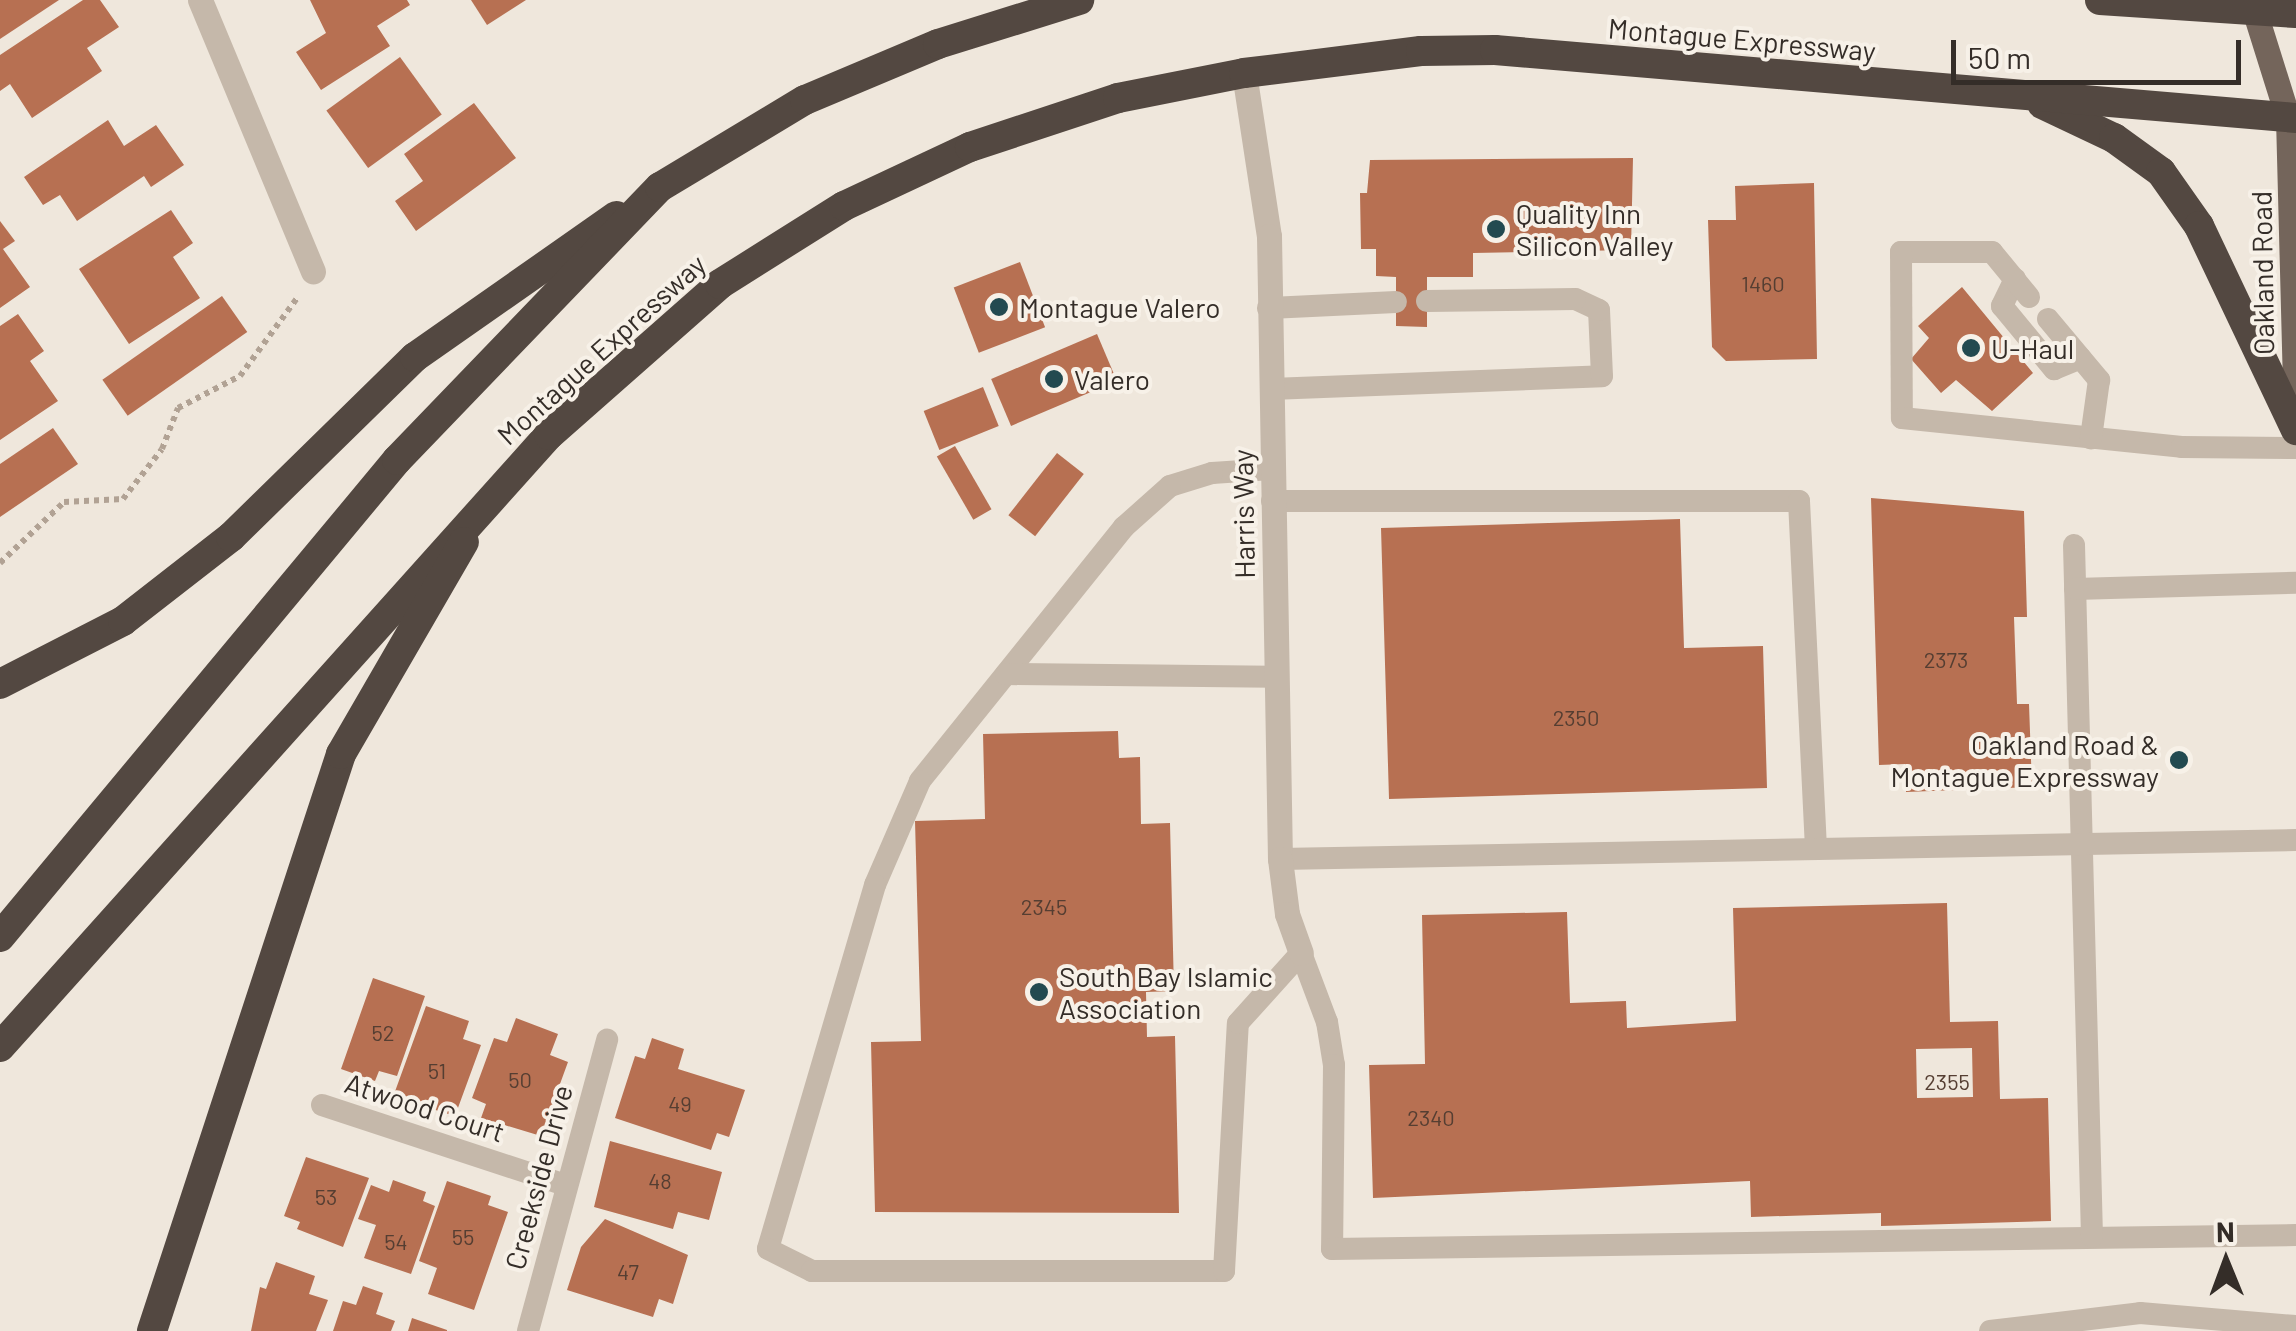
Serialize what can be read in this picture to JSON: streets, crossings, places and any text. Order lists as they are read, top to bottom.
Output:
{
  "streets": {
    "highway": ["Montague Expressway"],
    "main road": ["Oakland Road"],
    "street": ["Harris Way"],
    "lane": ["Atwood Court", "Creekside Drive"]
  },
  "crossings": [
    ["Montague Expressway", "Oakland Road"],
    ["Montague Expressway", "Harris Way"],
    ["Atwood Court", "Creekside Drive"]
  ],
  "places": [
    "Quality Inn Silicon Valley",
    "Montague Valero",
    "U-Haul",
    "Valero",
    "Oakland Road & Montague Expressway",
    "South Bay Islamic Association"
  ],
  "house_numbers": [
    "1460",
    "2373",
    "2350",
    "2345",
    "52",
    "51",
    "50",
    "2355",
    "49",
    "2340",
    "48",
    "53",
    "55",
    "54",
    "47"
  ],
  "scale_bar": "50 m",
  "north": "top"
}
